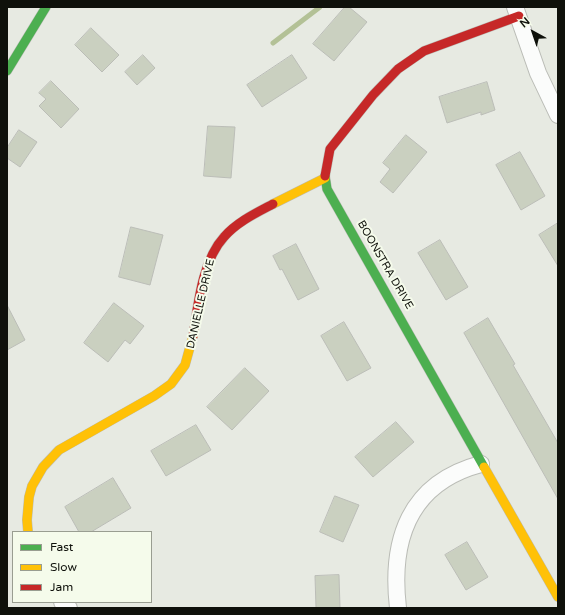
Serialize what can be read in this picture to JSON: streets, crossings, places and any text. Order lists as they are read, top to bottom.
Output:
{
  "streets": {
    "street": ["BOONSTRA DRIVE", "DANIELLE DRIVE"]
  },
  "crossings": [
    ["BOONSTRA DRIVE", "DANIELLE DRIVE"]
  ],
  "legend": ["Fast", "Slow", "Jam"],
  "north": "top left"
}
